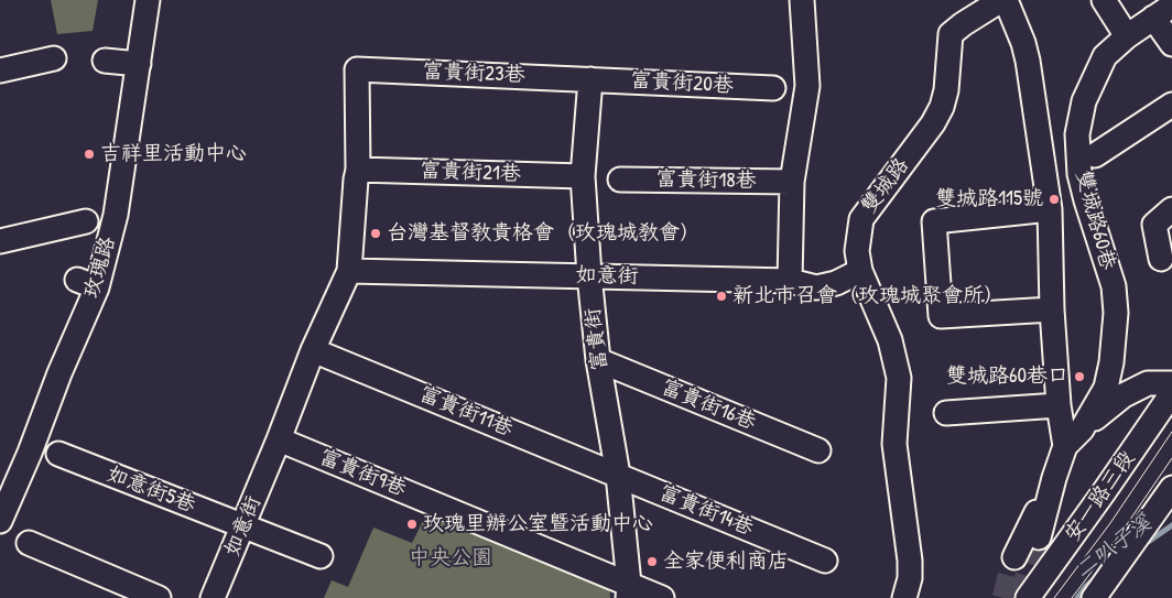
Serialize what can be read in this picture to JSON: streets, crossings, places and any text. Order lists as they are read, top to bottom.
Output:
{
  "streets": {
    "street": [
      "富貴街23巷",
      "富貴街20巷",
      "富貴街21巷",
      "富貴街18巷",
      "雙城路",
      "雙城路60巷",
      "玫瑰路",
      "如意街",
      "富貴街",
      "富貴街16巷",
      "富貴街11巷",
      "富貴街9巷",
      "如意街5巷",
      "安一路三段",
      "富貴街14巷"
    ]
  },
  "crossings": [
    ["富貴街23巷", "富貴街20巷"],
    ["富貴街23巷", "如意街"],
    ["富貴街23巷", "富貴街"],
    ["富貴街20巷", "富貴街"],
    ["富貴街21巷", "如意街"],
    ["富貴街21巷", "富貴街"],
    ["雙城路", "如意街"],
    ["如意街", "富貴街"],
    ["如意街", "富貴街11巷"],
    ["如意街", "富貴街9巷"],
    ["如意街", "如意街5巷"],
    ["富貴街", "富貴街16巷"],
    ["富貴街", "富貴街11巷"],
    ["富貴街", "富貴街9巷"],
    ["富貴街", "富貴街14巷"],
    ["富貴街11巷", "富貴街14巷"]
  ],
  "water": ["二叭子溪"],
  "parks": ["中央公園"],
  "places": [
    "吉祥里活動中心",
    "雙城路115號",
    "台灣基督教貴格會（玫瑰城教會）",
    "新北市召會（玫瑰城聚會所）",
    "雙城路60巷口",
    "玫瑰里辦公室暨活動中心",
    "全家便利商店"
  ]
}
